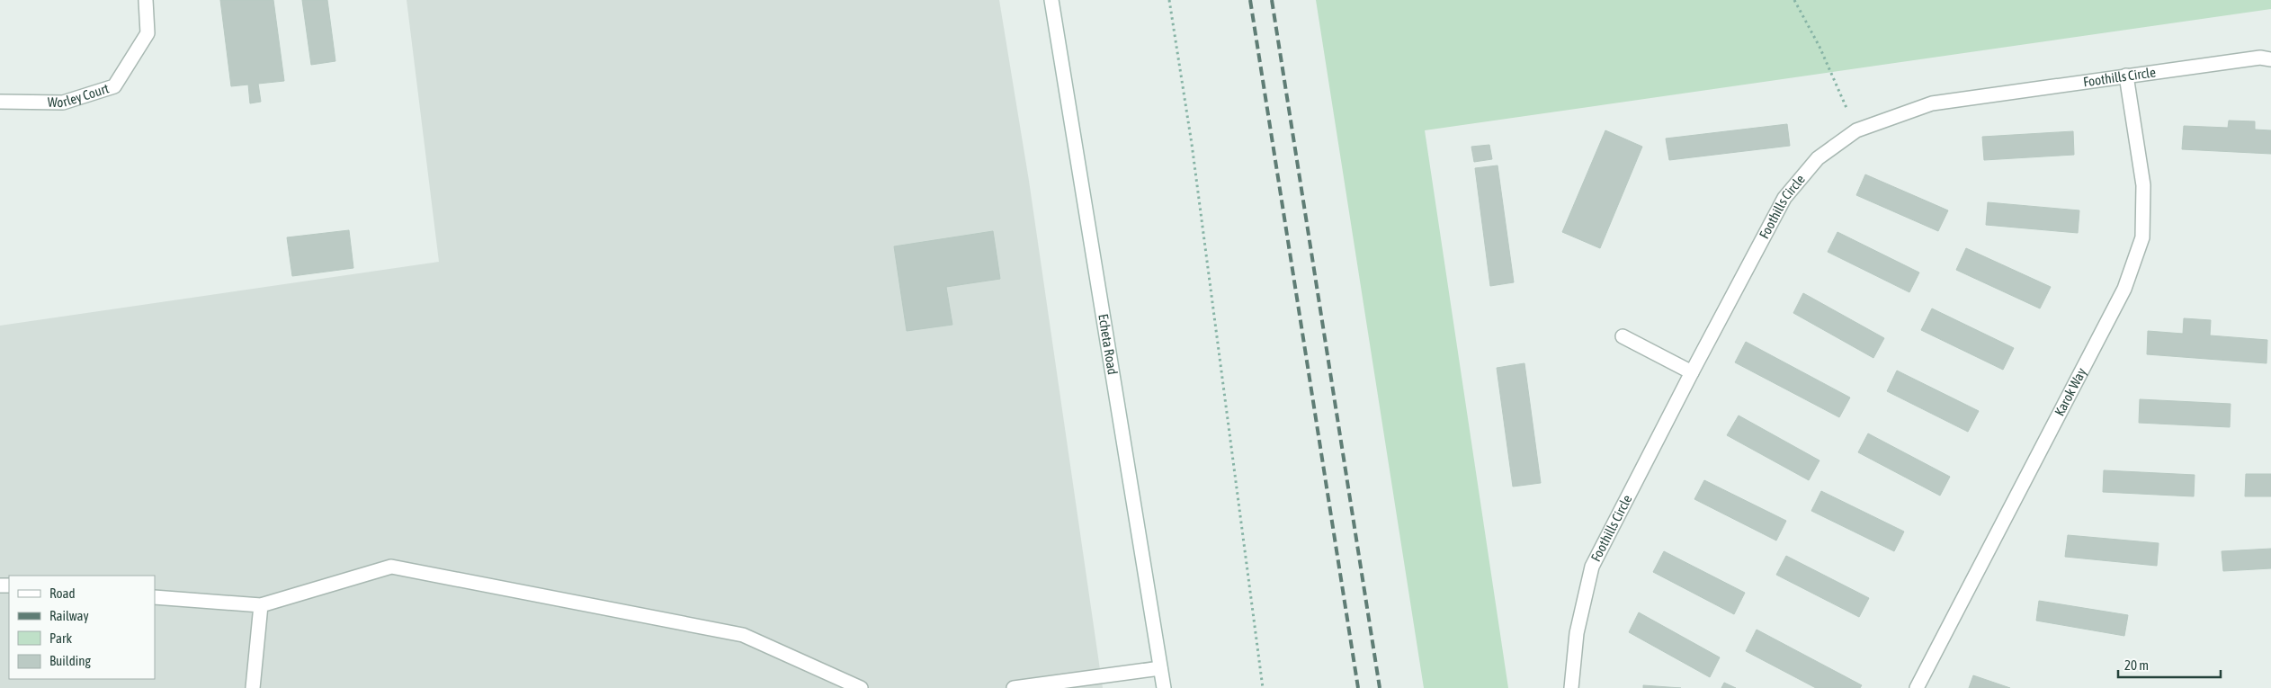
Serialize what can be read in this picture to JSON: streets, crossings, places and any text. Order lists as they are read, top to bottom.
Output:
{
  "streets": {
    "street": [
      "Foothills Circle",
      "Worley Court",
      "Echeta Road",
      "Karok Way"
    ]
  },
  "crossings": [
    ["Foothills Circle", "Karok Way"]
  ],
  "legend": [
    "Road",
    "Railway",
    "Park",
    "Building"
  ],
  "scale_bar": "20 m"
}
